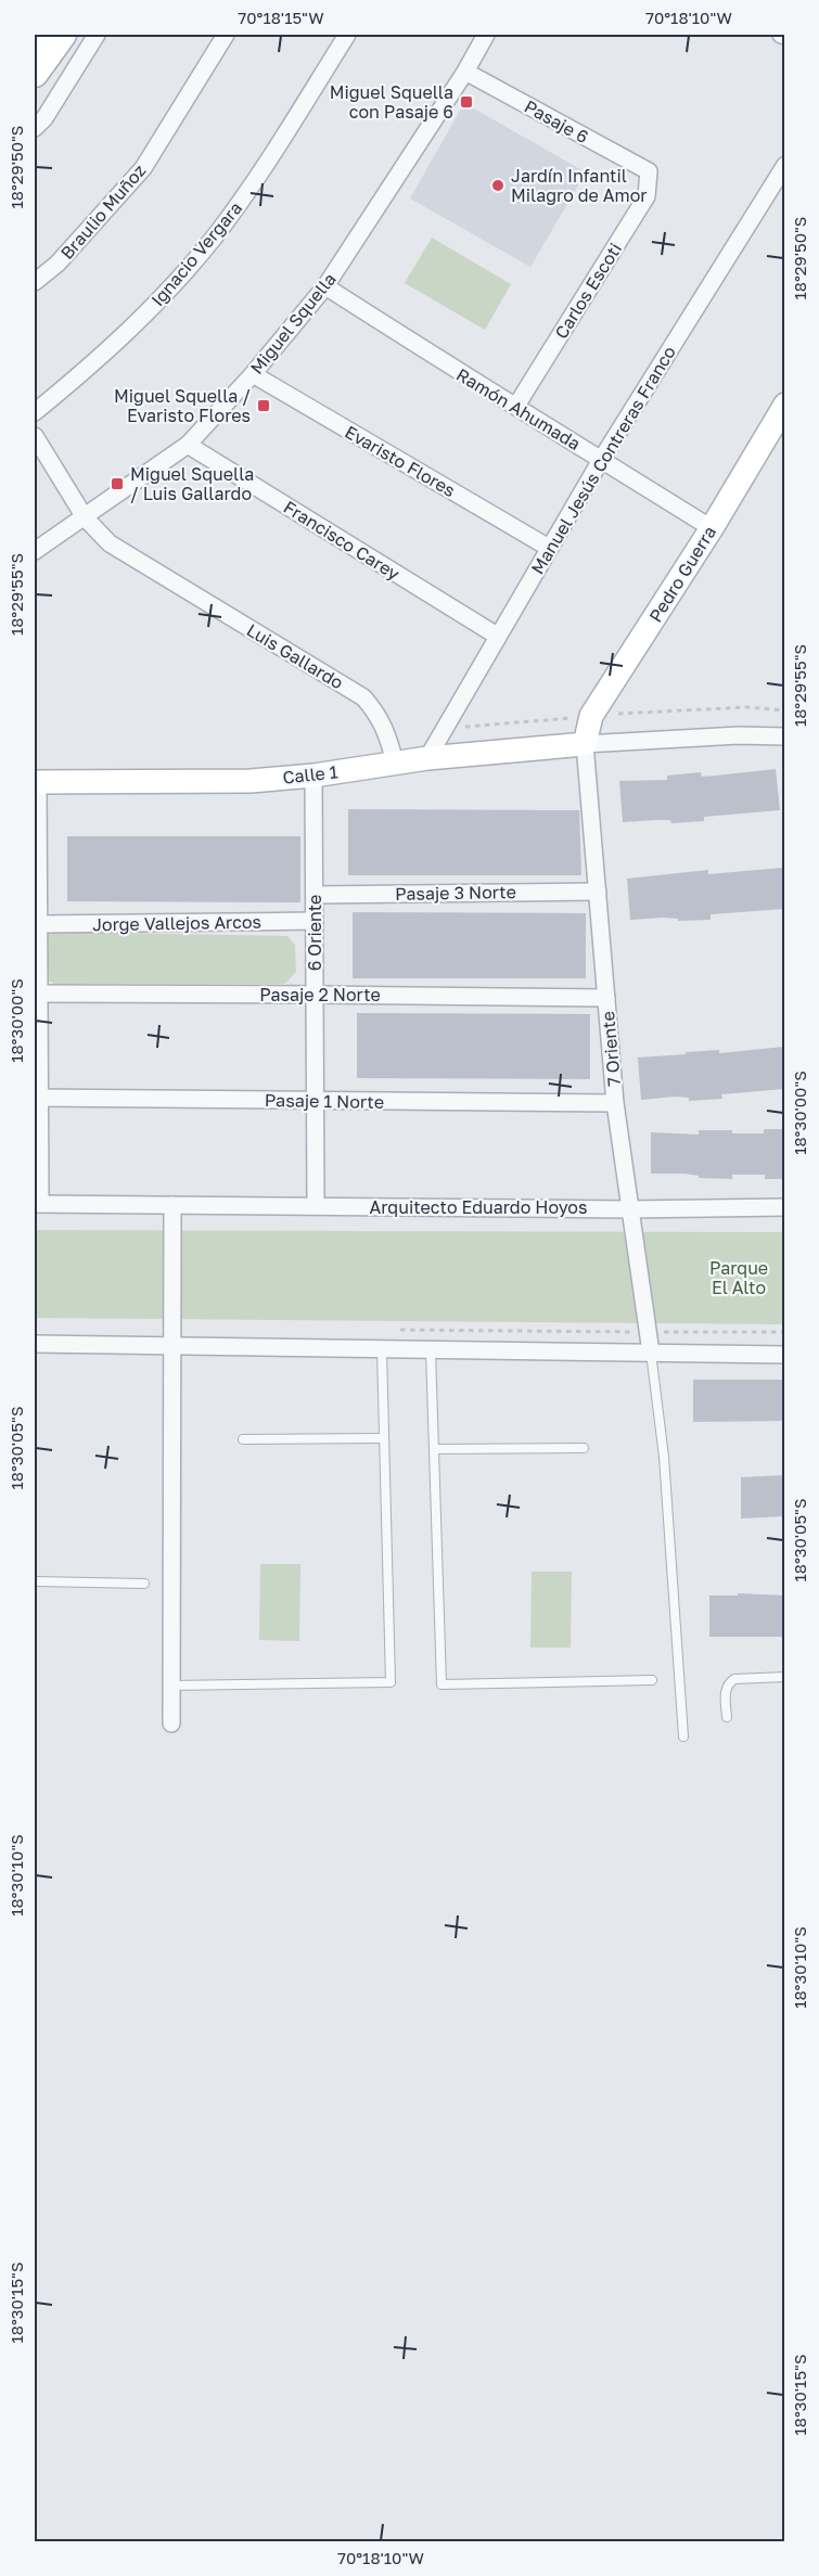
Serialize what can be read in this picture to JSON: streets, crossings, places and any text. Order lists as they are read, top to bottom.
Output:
{
  "streets": {
    "street": [
      "Pasaje 6",
      "Braulio Muñoz",
      "Ignacio Vergara",
      "Carlos Escoti",
      "Miguel Squella",
      "Ramón Ahumada",
      "Manuel Jesús Contreras Franco",
      "Evaristo Flores",
      "Francisco Carey",
      "Pedro Guerra",
      "Luis Gallardo",
      "Calle 1",
      "Pasaje 3 Norte",
      "Jorge Vallejos Arcos",
      "6 Oriente",
      "Pasaje 2 Norte",
      "7 Oriente",
      "Pasaje 1 Norte",
      "Arquitecto Eduardo Hoyos"
    ]
  },
  "crossings": [
    ["Pasaje 6", "Carlos Escoti"],
    ["Pasaje 6", "Miguel Squella"],
    ["Carlos Escoti", "Ramón Ahumada"],
    ["Miguel Squella", "Ramón Ahumada"],
    ["Miguel Squella", "Evaristo Flores"],
    ["Miguel Squella", "Francisco Carey"],
    ["Miguel Squella", "Luis Gallardo"],
    ["Ramón Ahumada", "Manuel Jesús Contreras Franco"],
    ["Ramón Ahumada", "Pedro Guerra"],
    ["Manuel Jesús Contreras Franco", "Evaristo Flores"],
    ["Manuel Jesús Contreras Franco", "Francisco Carey"],
    ["Manuel Jesús Contreras Franco", "Calle 1"],
    ["Pedro Guerra", "Calle 1"],
    ["Pedro Guerra", "7 Oriente"],
    ["Luis Gallardo", "Calle 1"],
    ["Calle 1", "6 Oriente"],
    ["Calle 1", "7 Oriente"],
    ["Pasaje 3 Norte", "6 Oriente"],
    ["Pasaje 3 Norte", "7 Oriente"],
    ["Jorge Vallejos Arcos", "6 Oriente"],
    ["6 Oriente", "Pasaje 2 Norte"],
    ["6 Oriente", "Pasaje 1 Norte"],
    ["6 Oriente", "Arquitecto Eduardo Hoyos"],
    ["Pasaje 2 Norte", "7 Oriente"],
    ["7 Oriente", "Pasaje 1 Norte"],
    ["7 Oriente", "Arquitecto Eduardo Hoyos"]
  ],
  "parks": ["Parque El Alto"],
  "places": {
    "transit": ["Miguel Squella con Pasaje 6", "Miguel Squella / Evaristo Flores", "Miguel Squella / Luis Gallardo"],
    "other": ["Jardín Infantil Milagro de Amor"]
  },
  "coordinates": [
    "70°18'15\"W",
    "70°18'10\"W",
    "18°29'50\"S",
    "18°29'55\"S",
    "18°30'00\"S",
    "18°30'05\"S",
    "18°30'10\"S",
    "18°30'15\"S"
  ]
}
